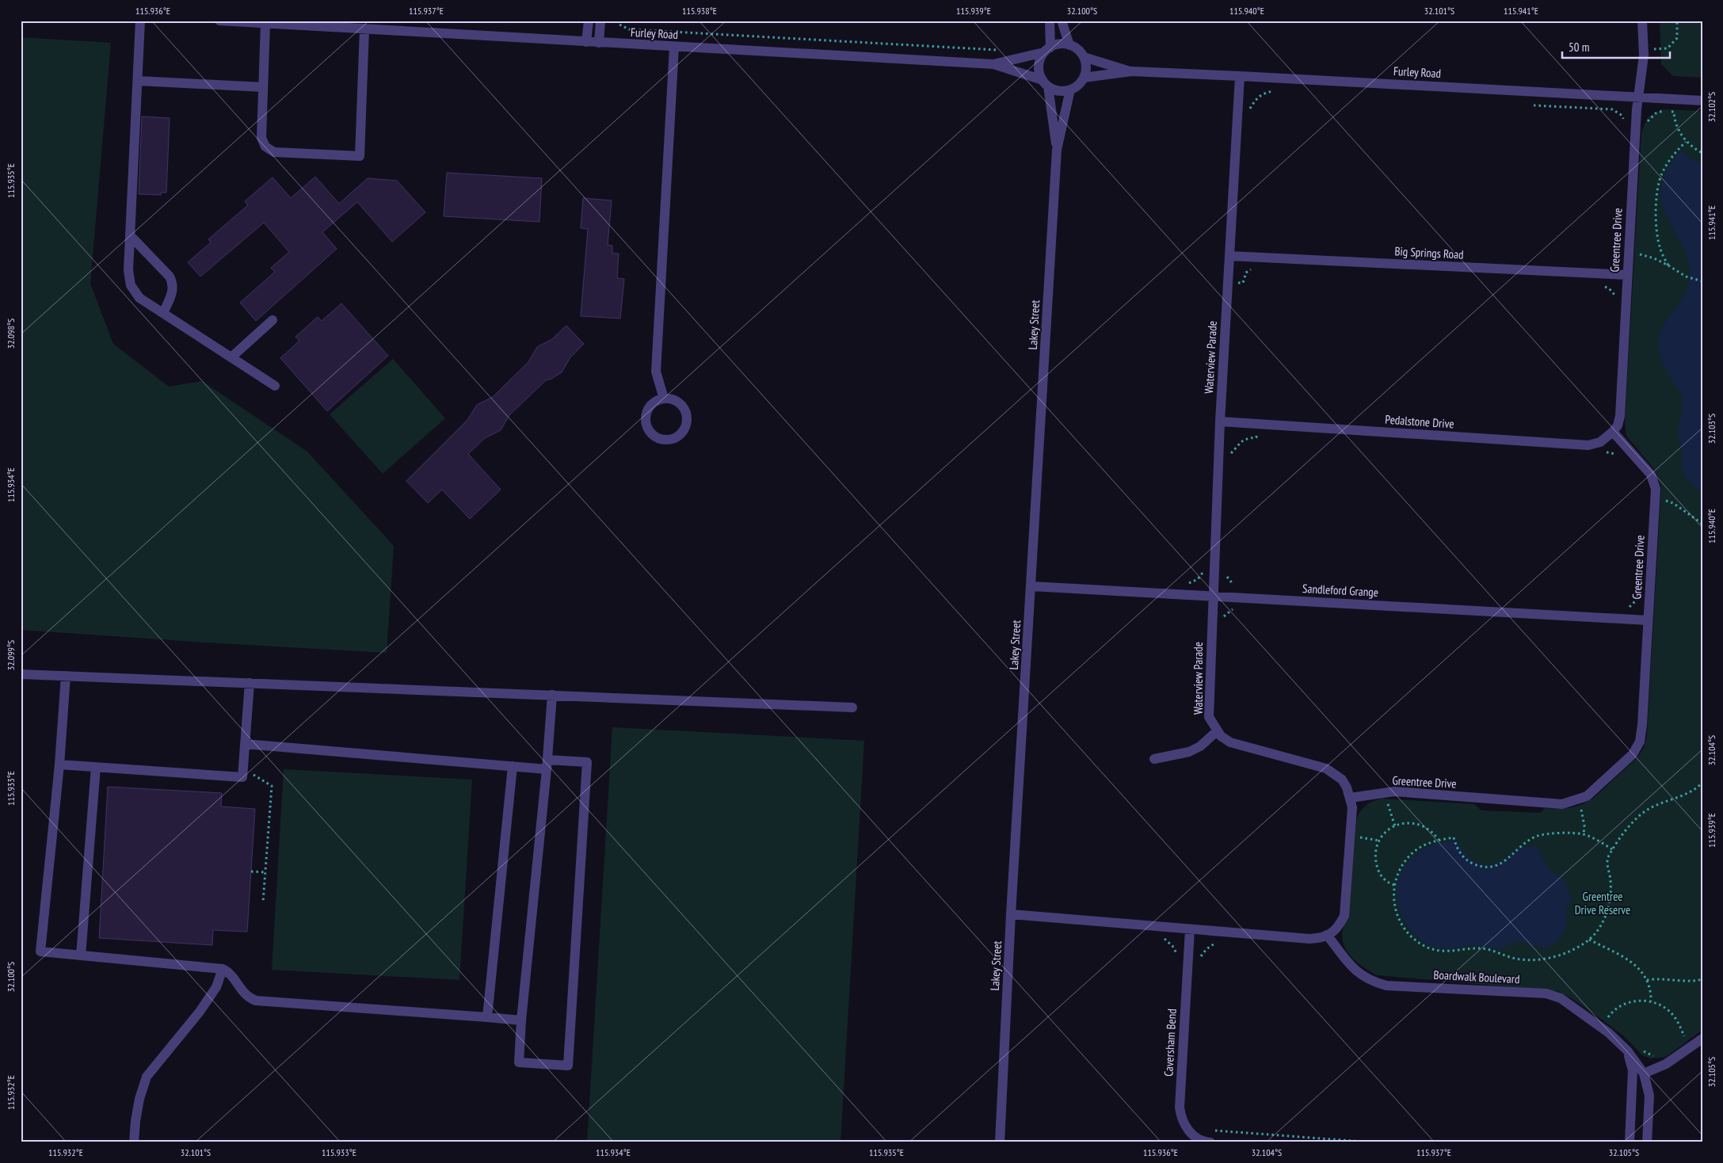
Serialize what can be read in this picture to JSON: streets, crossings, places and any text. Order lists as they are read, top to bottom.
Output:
{
  "streets": {
    "street": [
      "Furley Road",
      "Greentree Drive",
      "Big Springs Road",
      "Lakey Street",
      "Waterview Parade",
      "Pedalstone Drive",
      "Sandleford Grange",
      "Boardwalk Boulevard",
      "Caversham Bend"
    ]
  },
  "crossings": [
    ["Furley Road", "Greentree Drive"],
    ["Furley Road", "Lakey Street"],
    ["Furley Road", "Waterview Parade"],
    ["Greentree Drive", "Big Springs Road"],
    ["Greentree Drive", "Waterview Parade"],
    ["Greentree Drive", "Pedalstone Drive"],
    ["Greentree Drive", "Sandleford Grange"],
    ["Big Springs Road", "Waterview Parade"],
    ["Lakey Street", "Sandleford Grange"],
    ["Waterview Parade", "Pedalstone Drive"],
    ["Waterview Parade", "Sandleford Grange"],
    ["Waterview Parade", "Boardwalk Boulevard"]
  ],
  "parks": ["Greentree Drive Reserve"],
  "scale_bar": "50 m",
  "coordinates": [
    "115.936°E",
    "115.937°E",
    "115.938°E",
    "115.939°E",
    "32.100°S",
    "115.940°E",
    "32.101°S",
    "115.941°E",
    "32.102°S",
    "115.935°E",
    "32.098°S",
    "32.103°S",
    "115.934°E",
    "32.099°S",
    "32.104°S",
    "115.933°E",
    "32.105°S",
    "115.932°E"
  ]
}
